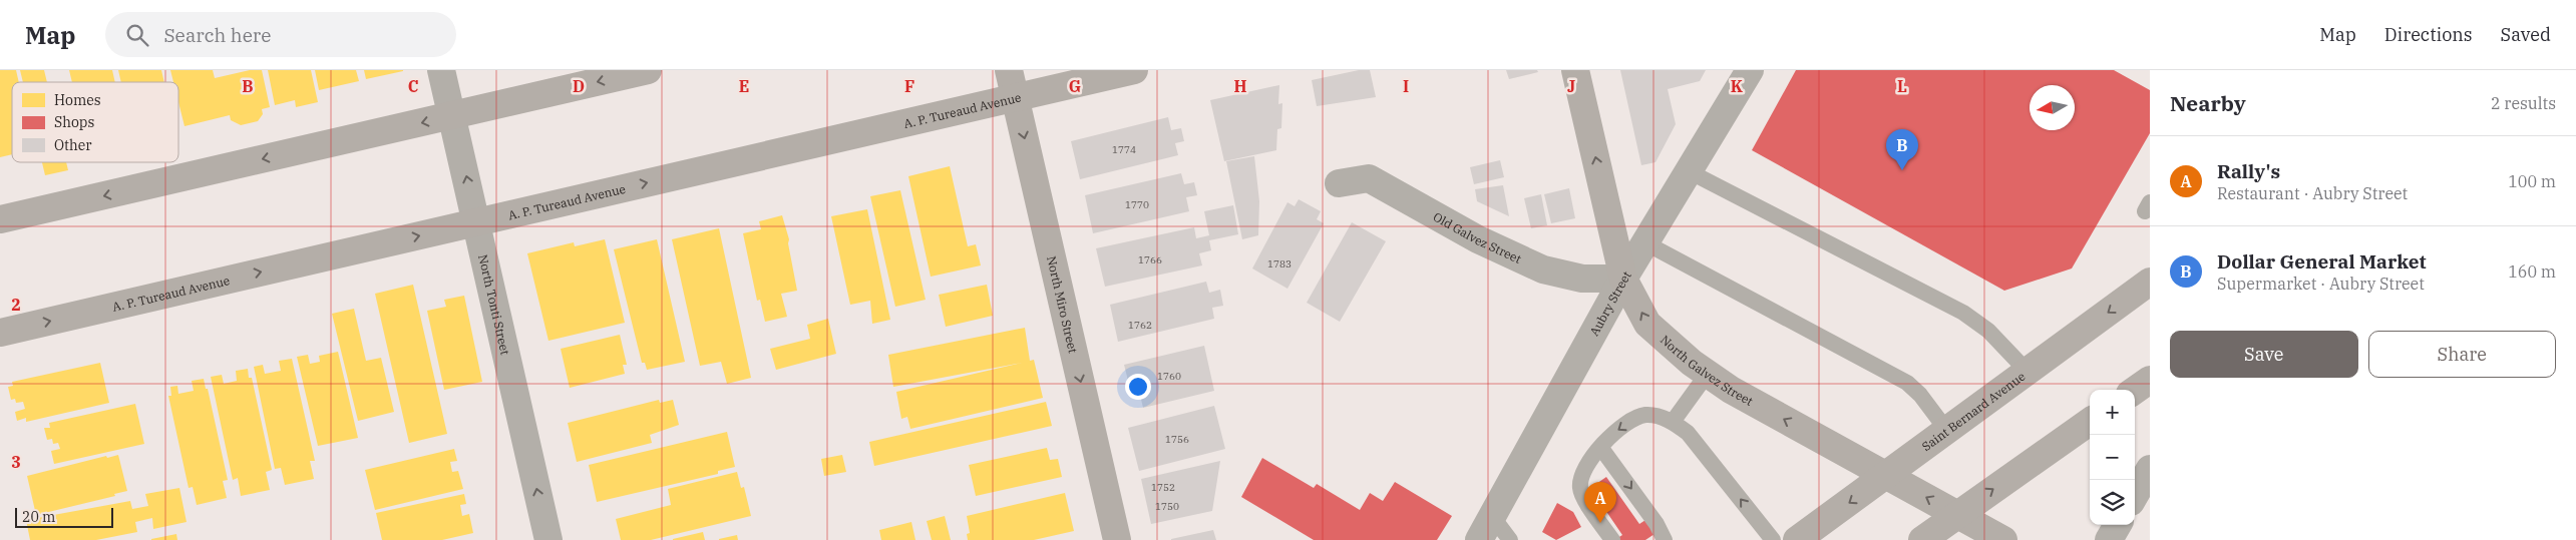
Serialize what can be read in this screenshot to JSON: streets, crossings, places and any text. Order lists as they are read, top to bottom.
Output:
{
  "streets": {
    "street": [
      "A. P. Tureaud Avenue",
      "Old Galvez Street",
      "Aubry Street",
      "North Tonti Street",
      "North Miro Street",
      "North Galvez Street",
      "Saint Bernard Avenue"
    ]
  },
  "crossings": [
    ["A. P. Tureaud Avenue", "North Tonti Street"],
    ["A. P. Tureaud Avenue", "North Miro Street"],
    ["Old Galvez Street", "Aubry Street"],
    ["Old Galvez Street", "North Galvez Street"],
    ["Aubry Street", "North Galvez Street"],
    ["North Galvez Street", "Saint Bernard Avenue"]
  ],
  "one_way": [
    "North Tonti Street",
    "North Miro Street",
    "North Galvez Street",
    "Saint Bernard Avenue"
  ],
  "house_numbers": [
    "1774",
    "1770",
    "1766",
    "1783",
    "1762",
    "1760",
    "1756",
    "1752",
    "1750"
  ],
  "legend": ["Homes", "Shops", "Other"],
  "scale_bar": "20 m",
  "north": "left",
  "page": {
    "header": "Map",
    "search": "Search here",
    "nav": ["Map", "Directions", "Saved"],
    "heading": ["Nearby", "2 results"],
    "pins": ["B", "A"],
    "list": [
      {
        "mark": "A",
        "name": "Rally's",
        "note": "Restaurant · Aubry Street",
        "value": "100 m"
      },
      {
        "mark": "B",
        "name": "Dollar General Market",
        "note": "Supermarket · Aubry Street",
        "value": "160 m"
      }
    ],
    "buttons": ["Save", "Share"],
    "map_buttons": ["+", "−"],
    "scale": "20 m"
  },
  "grid": {
    "columns": [
      "B",
      "C",
      "D",
      "E",
      "F",
      "G",
      "H",
      "I",
      "J",
      "K",
      "L"
    ],
    "rows": ["2", "3"]
  }
}
